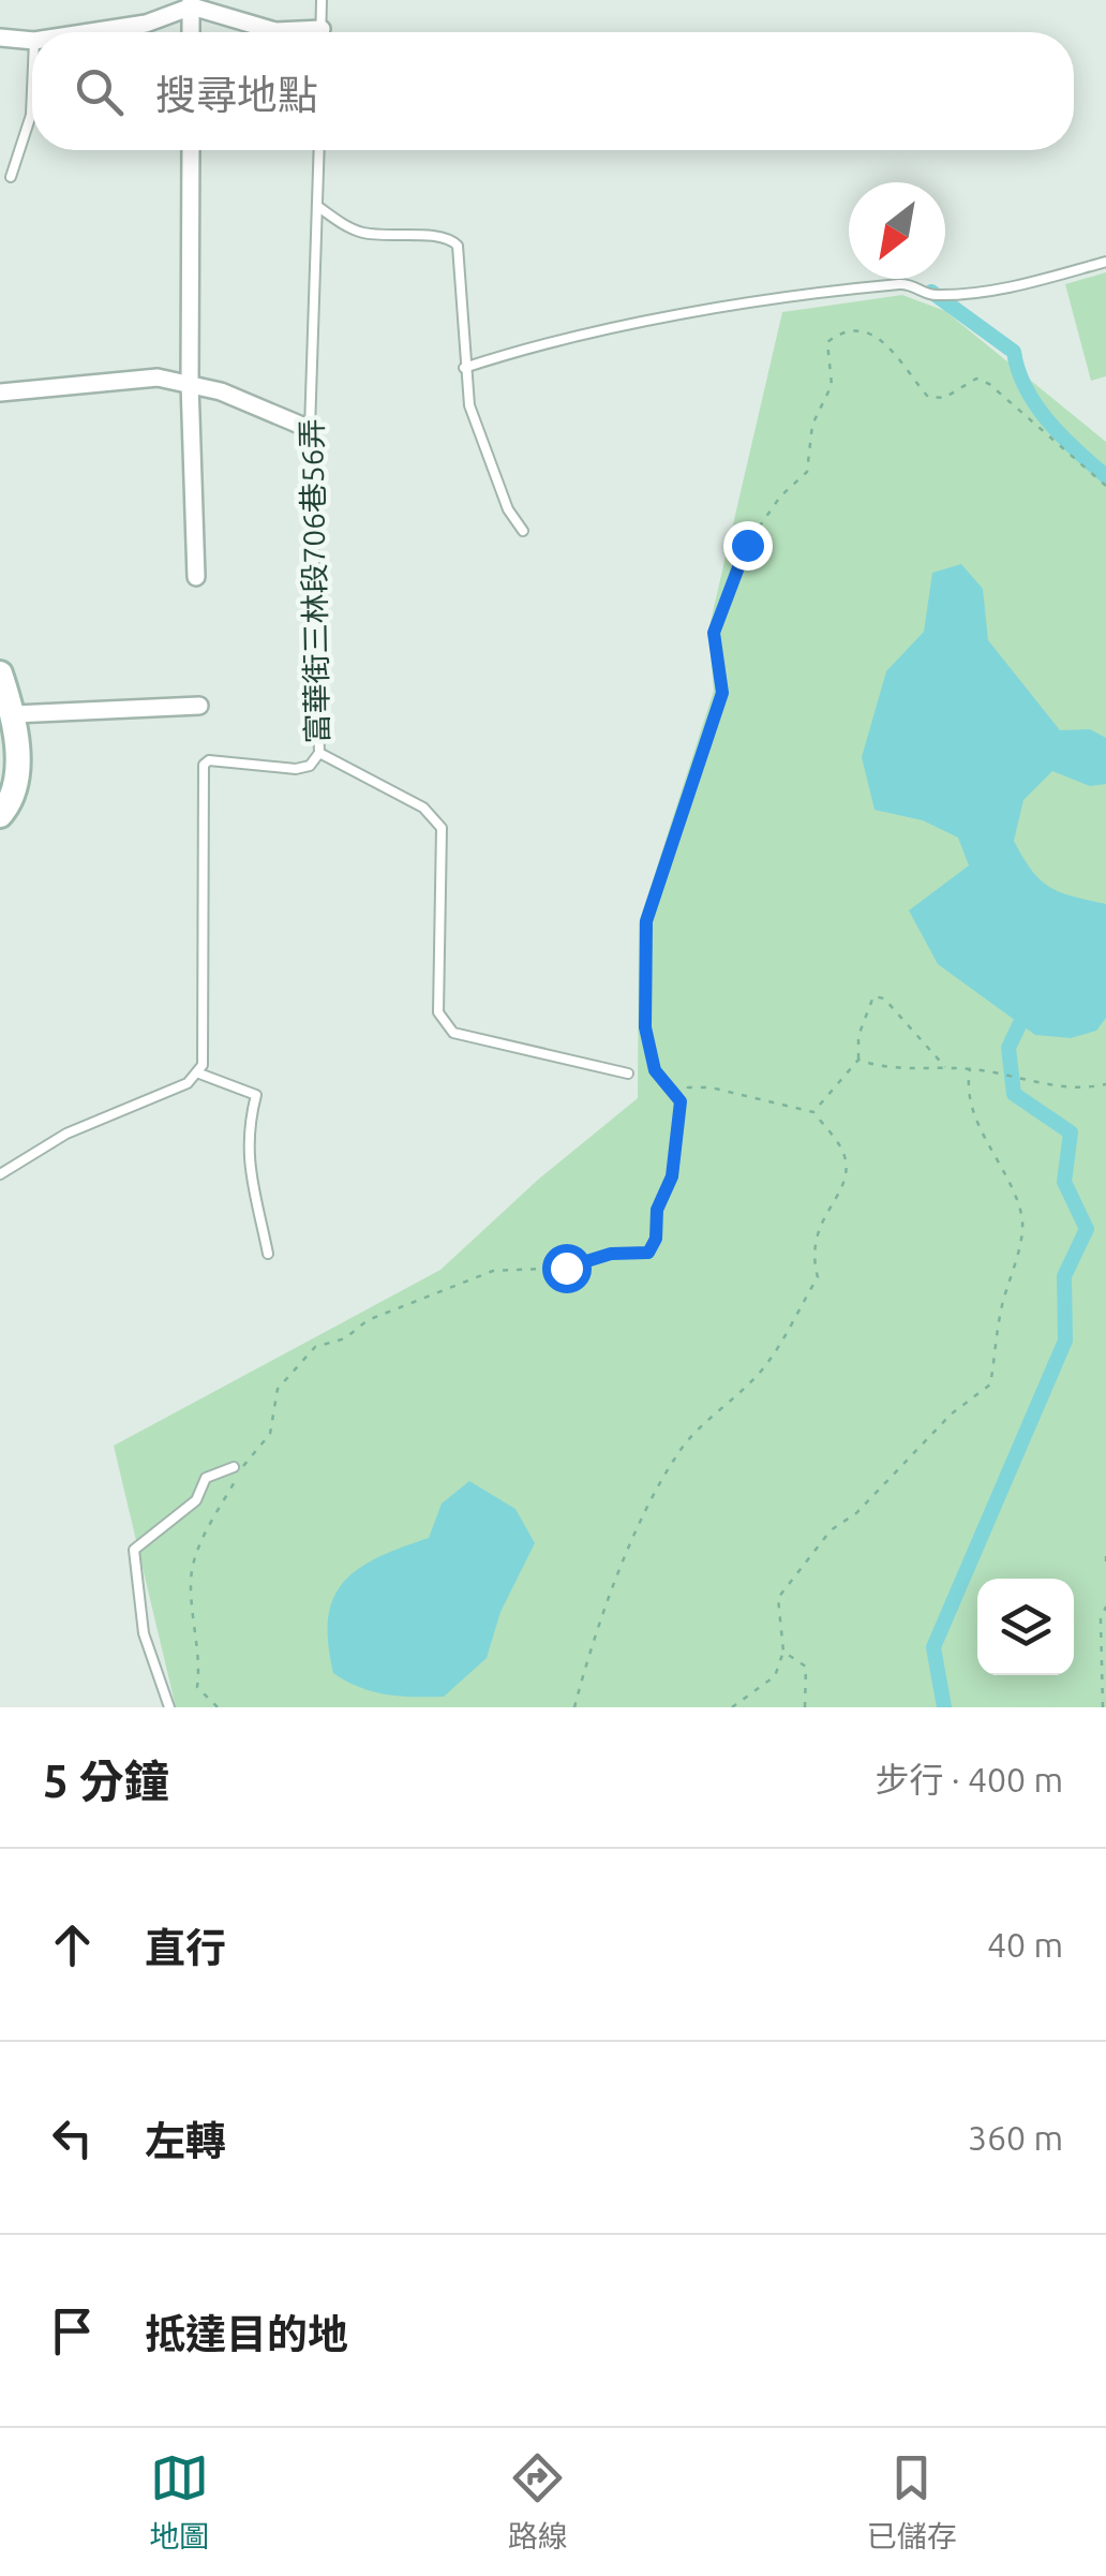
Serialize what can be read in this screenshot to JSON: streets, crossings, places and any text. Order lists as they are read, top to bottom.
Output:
{
  "streets": {
    "lane": ["富華街三林段706巷56弄"]
  },
  "north": "bottom left",
  "page": {
    "search": "搜尋地點",
    "heading": ["5 分鐘", "步行 · 400 m"],
    "list": [
      ["直行", "40 m"],
      ["左轉", "360 m"],
      "抵達目的地"
    ],
    "nav": ["地圖", "路線", "已儲存"]
  }
}
